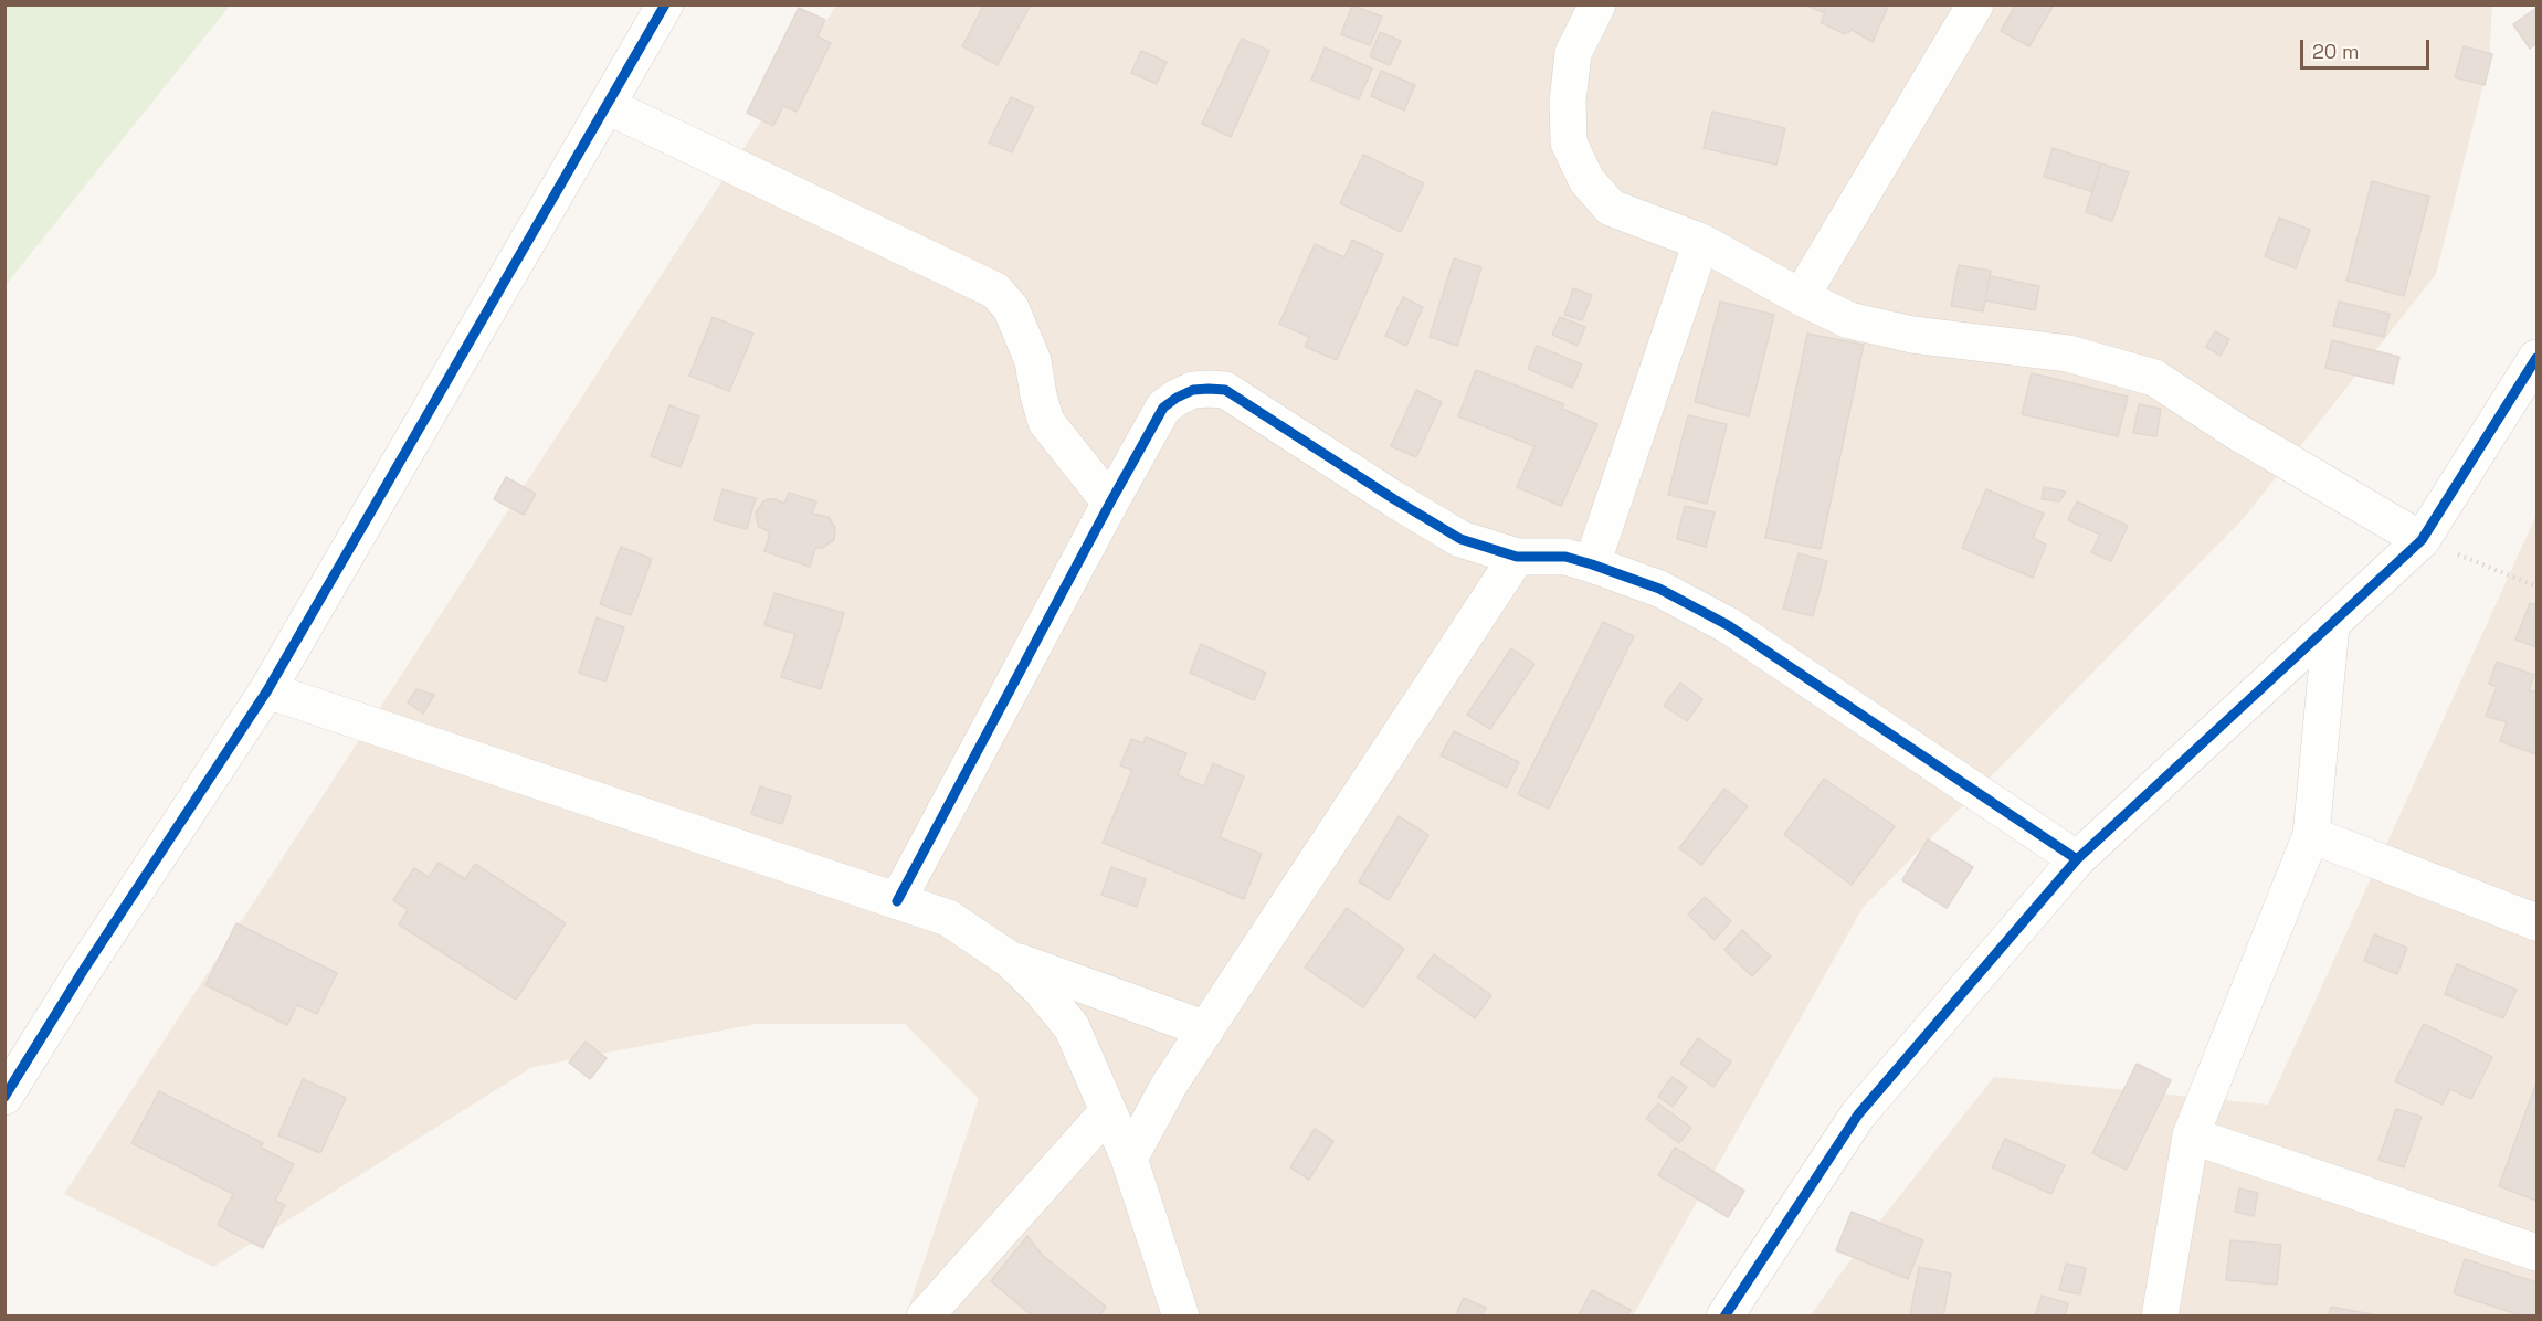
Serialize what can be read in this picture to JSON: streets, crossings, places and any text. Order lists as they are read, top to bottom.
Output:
{
  "scale_bar": "20 m"
}
